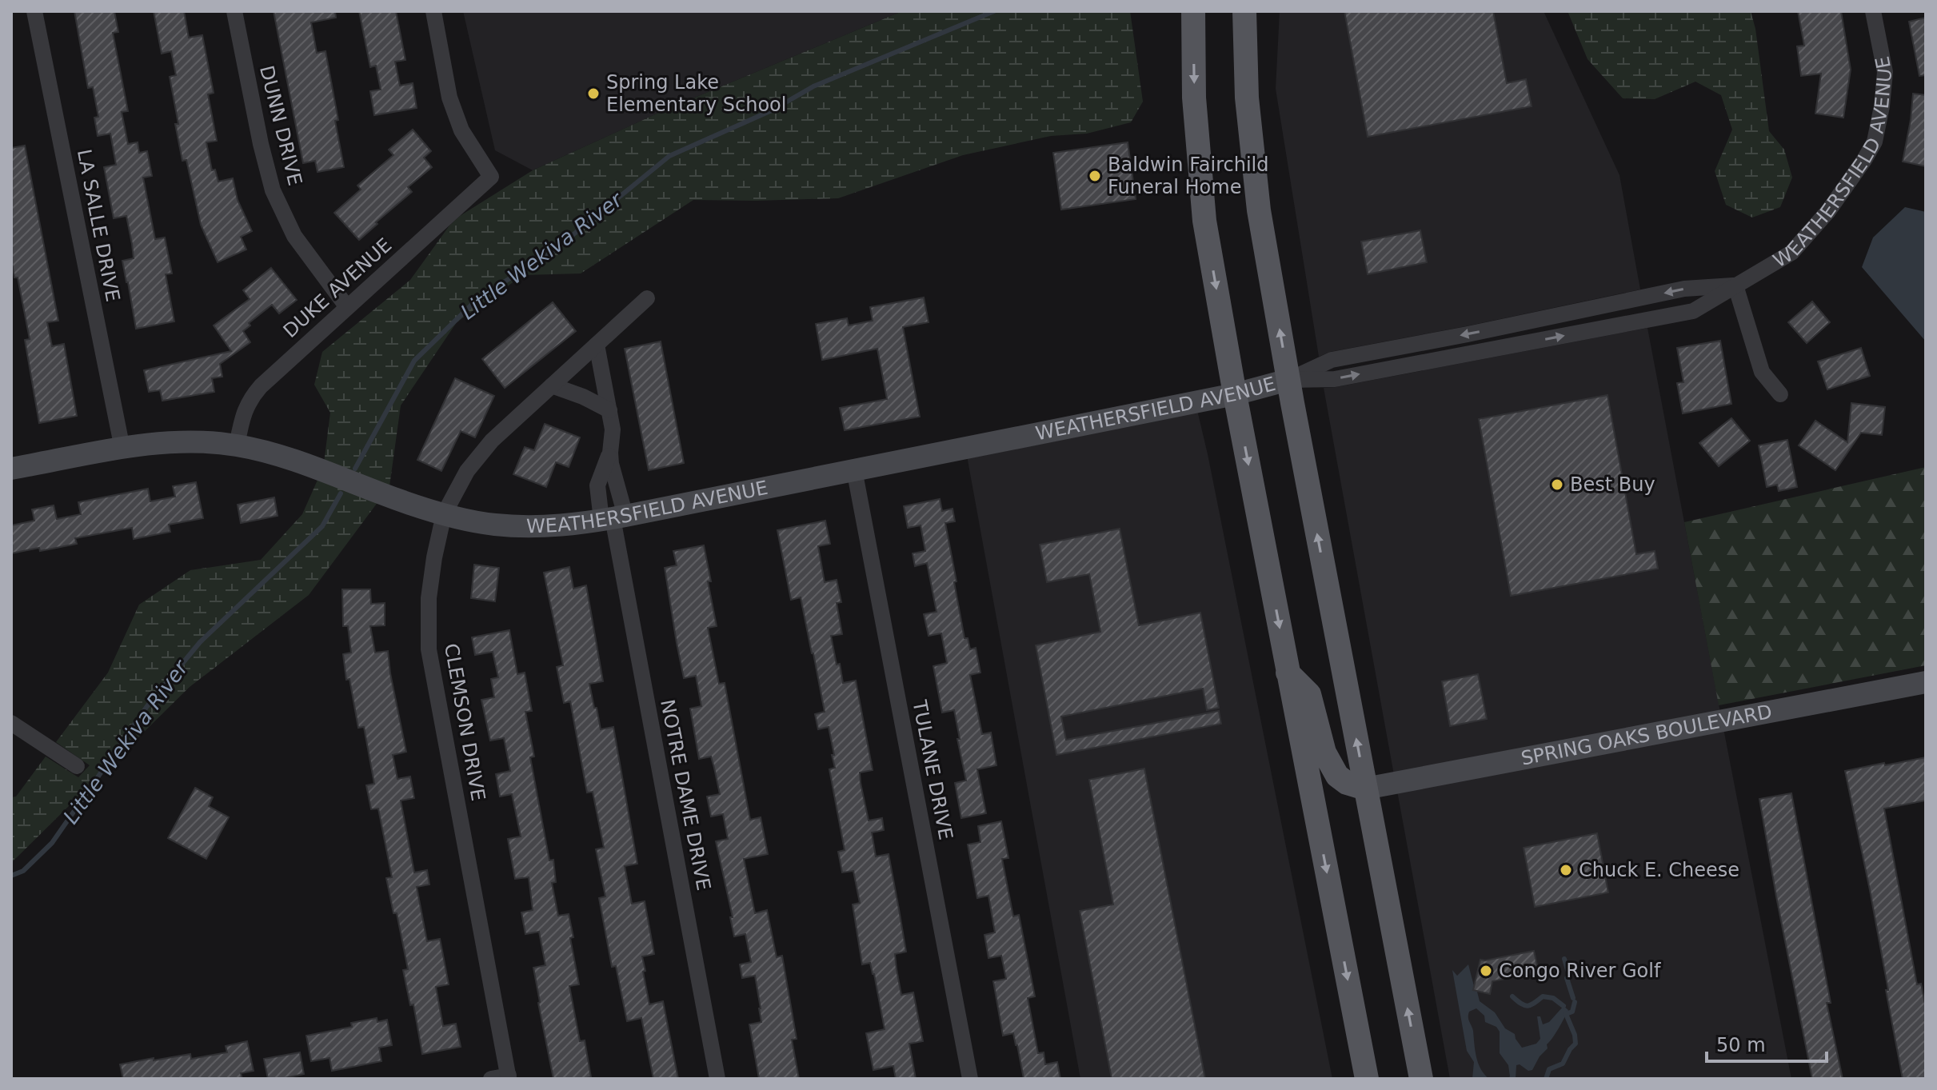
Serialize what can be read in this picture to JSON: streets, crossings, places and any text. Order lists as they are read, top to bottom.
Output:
{
  "streets": {
    "street": [
      "DUNN DRIVE",
      "WEATHERSFIELD AVENUE",
      "LA SALLE DRIVE",
      "DUKE AVENUE",
      "CLEMSON DRIVE",
      "SPRING OAKS BOULEVARD",
      "TULANE DRIVE",
      "NOTRE DAME DRIVE"
    ]
  },
  "crossings": [
    ["DUNN DRIVE", "DUKE AVENUE"],
    ["WEATHERSFIELD AVENUE", "LA SALLE DRIVE"],
    ["WEATHERSFIELD AVENUE", "DUKE AVENUE"],
    ["WEATHERSFIELD AVENUE", "CLEMSON DRIVE"],
    ["WEATHERSFIELD AVENUE", "TULANE DRIVE"],
    ["WEATHERSFIELD AVENUE", "NOTRE DAME DRIVE"],
    ["CLEMSON DRIVE", "NOTRE DAME DRIVE"]
  ],
  "water": ["Little Wekiva River"],
  "places": [
    "Spring Lake Elementary School",
    "Baldwin Fairchild Funeral Home",
    "Best Buy",
    "Chuck E. Cheese",
    "Congo River Golf"
  ],
  "scale_bar": "50 m"
}
